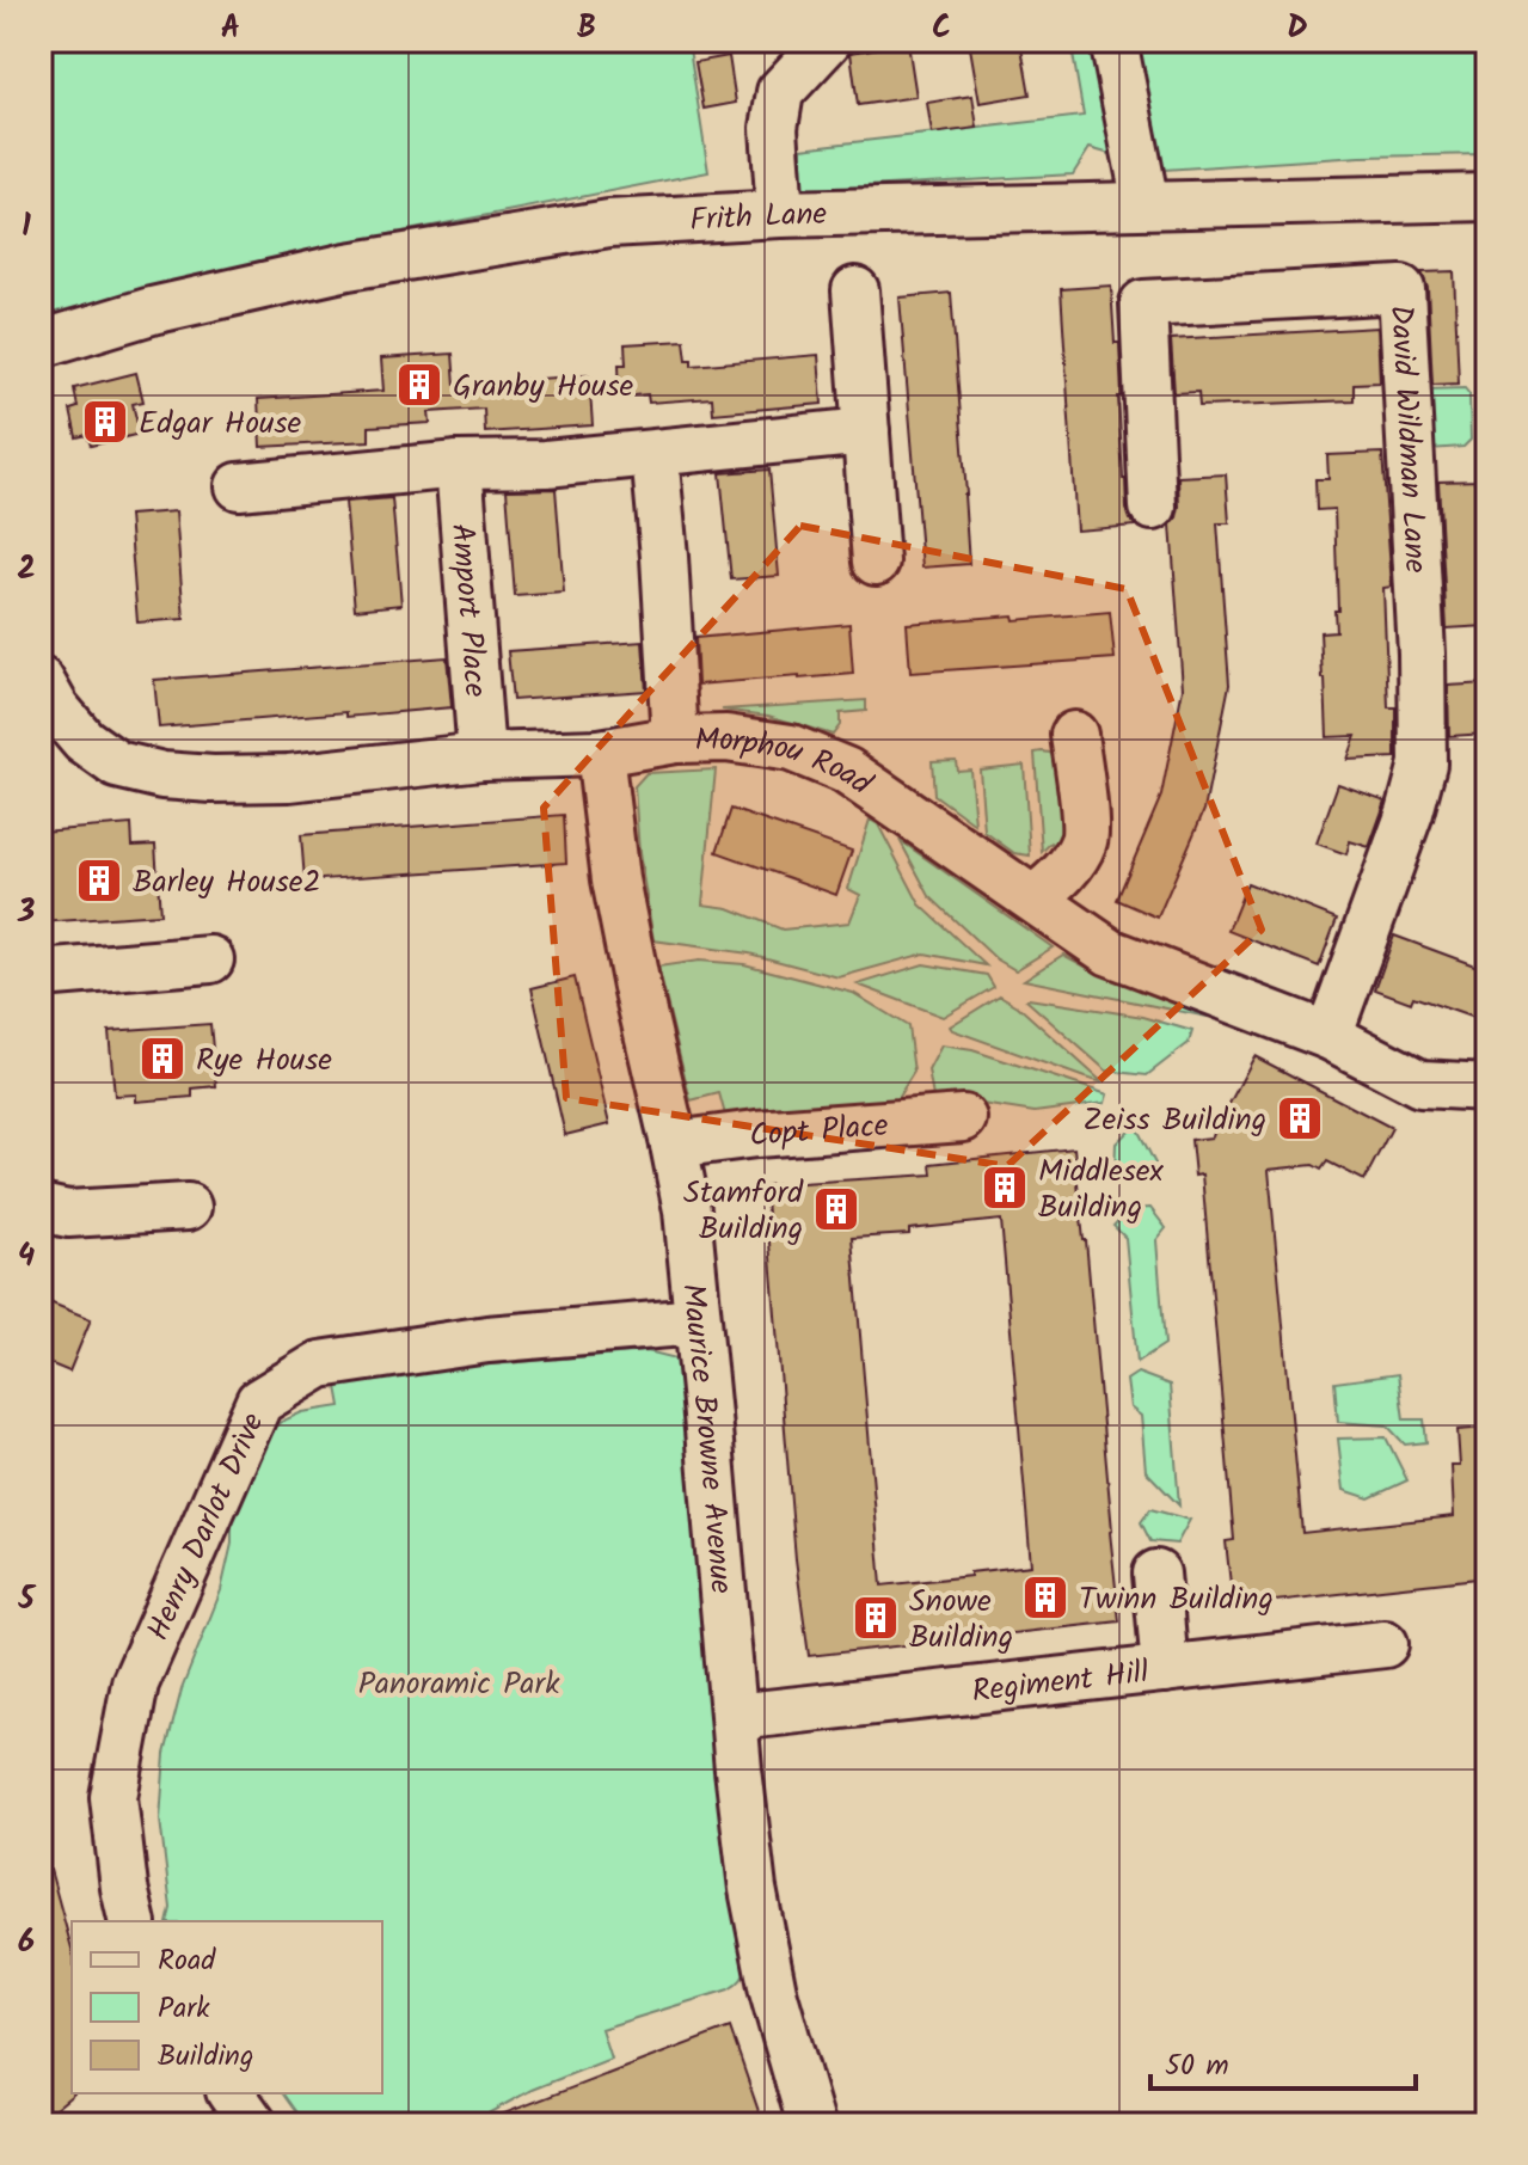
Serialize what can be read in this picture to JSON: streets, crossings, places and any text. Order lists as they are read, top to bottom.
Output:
{
  "streets": {
    "street": [
      "Frith Lane",
      "David Wildman Lane",
      "Amport Place",
      "Morphou Road",
      "Copt Place",
      "Maurice Browne Avenue",
      "Henry Darlot Drive",
      "Regiment Hill"
    ]
  },
  "crossings": [
    ["David Wildman Lane", "Morphou Road"],
    ["Amport Place", "Morphou Road"],
    ["Morphou Road", "Maurice Browne Avenue"],
    ["Copt Place", "Maurice Browne Avenue"],
    ["Maurice Browne Avenue", "Henry Darlot Drive"],
    ["Maurice Browne Avenue", "Regiment Hill"]
  ],
  "parks": ["Panoramic Park"],
  "places": {
    "building": [
      "Granby House",
      "Edgar House",
      "Barley House2",
      "Rye House",
      "Zeiss Building",
      "Middlesex Building",
      "Stamford Building",
      "Twinn Building",
      "Snowe Building"
    ]
  },
  "legend": ["Road", "Park", "Building"],
  "scale_bar": "50 m",
  "grid": {
    "columns": [
      "A",
      "B",
      "C",
      "D"
    ],
    "rows": [
      "1",
      "2",
      "3",
      "4",
      "5",
      "6"
    ]
  }
}
